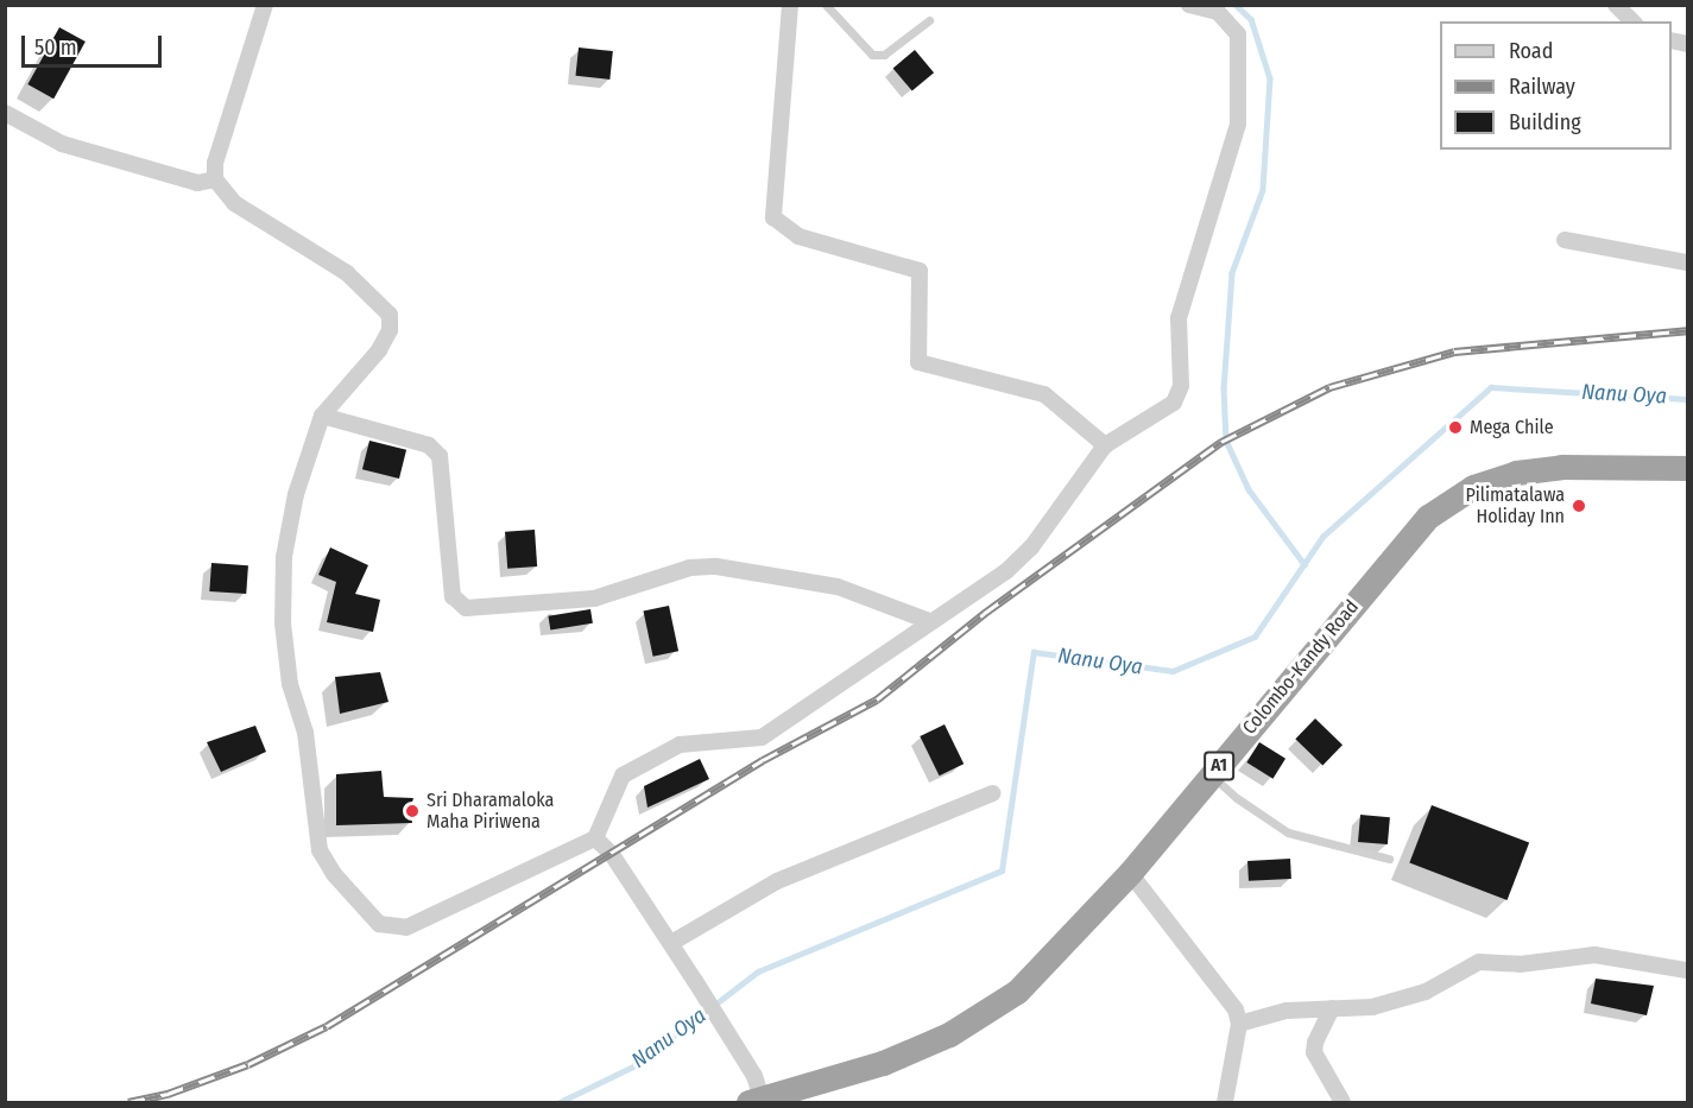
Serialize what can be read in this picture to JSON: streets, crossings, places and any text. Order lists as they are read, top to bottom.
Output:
{
  "streets": {
    "highway": ["Colombo-Kandy Road", "A1"]
  },
  "water": ["Nanu Oya"],
  "places": ["Mega Chile", "Pilimatalawa Holiday Inn", "Sri Dharamaloka Maha Piriwena"],
  "legend": ["Road", "Railway", "Building"],
  "scale_bar": "50 m"
}
